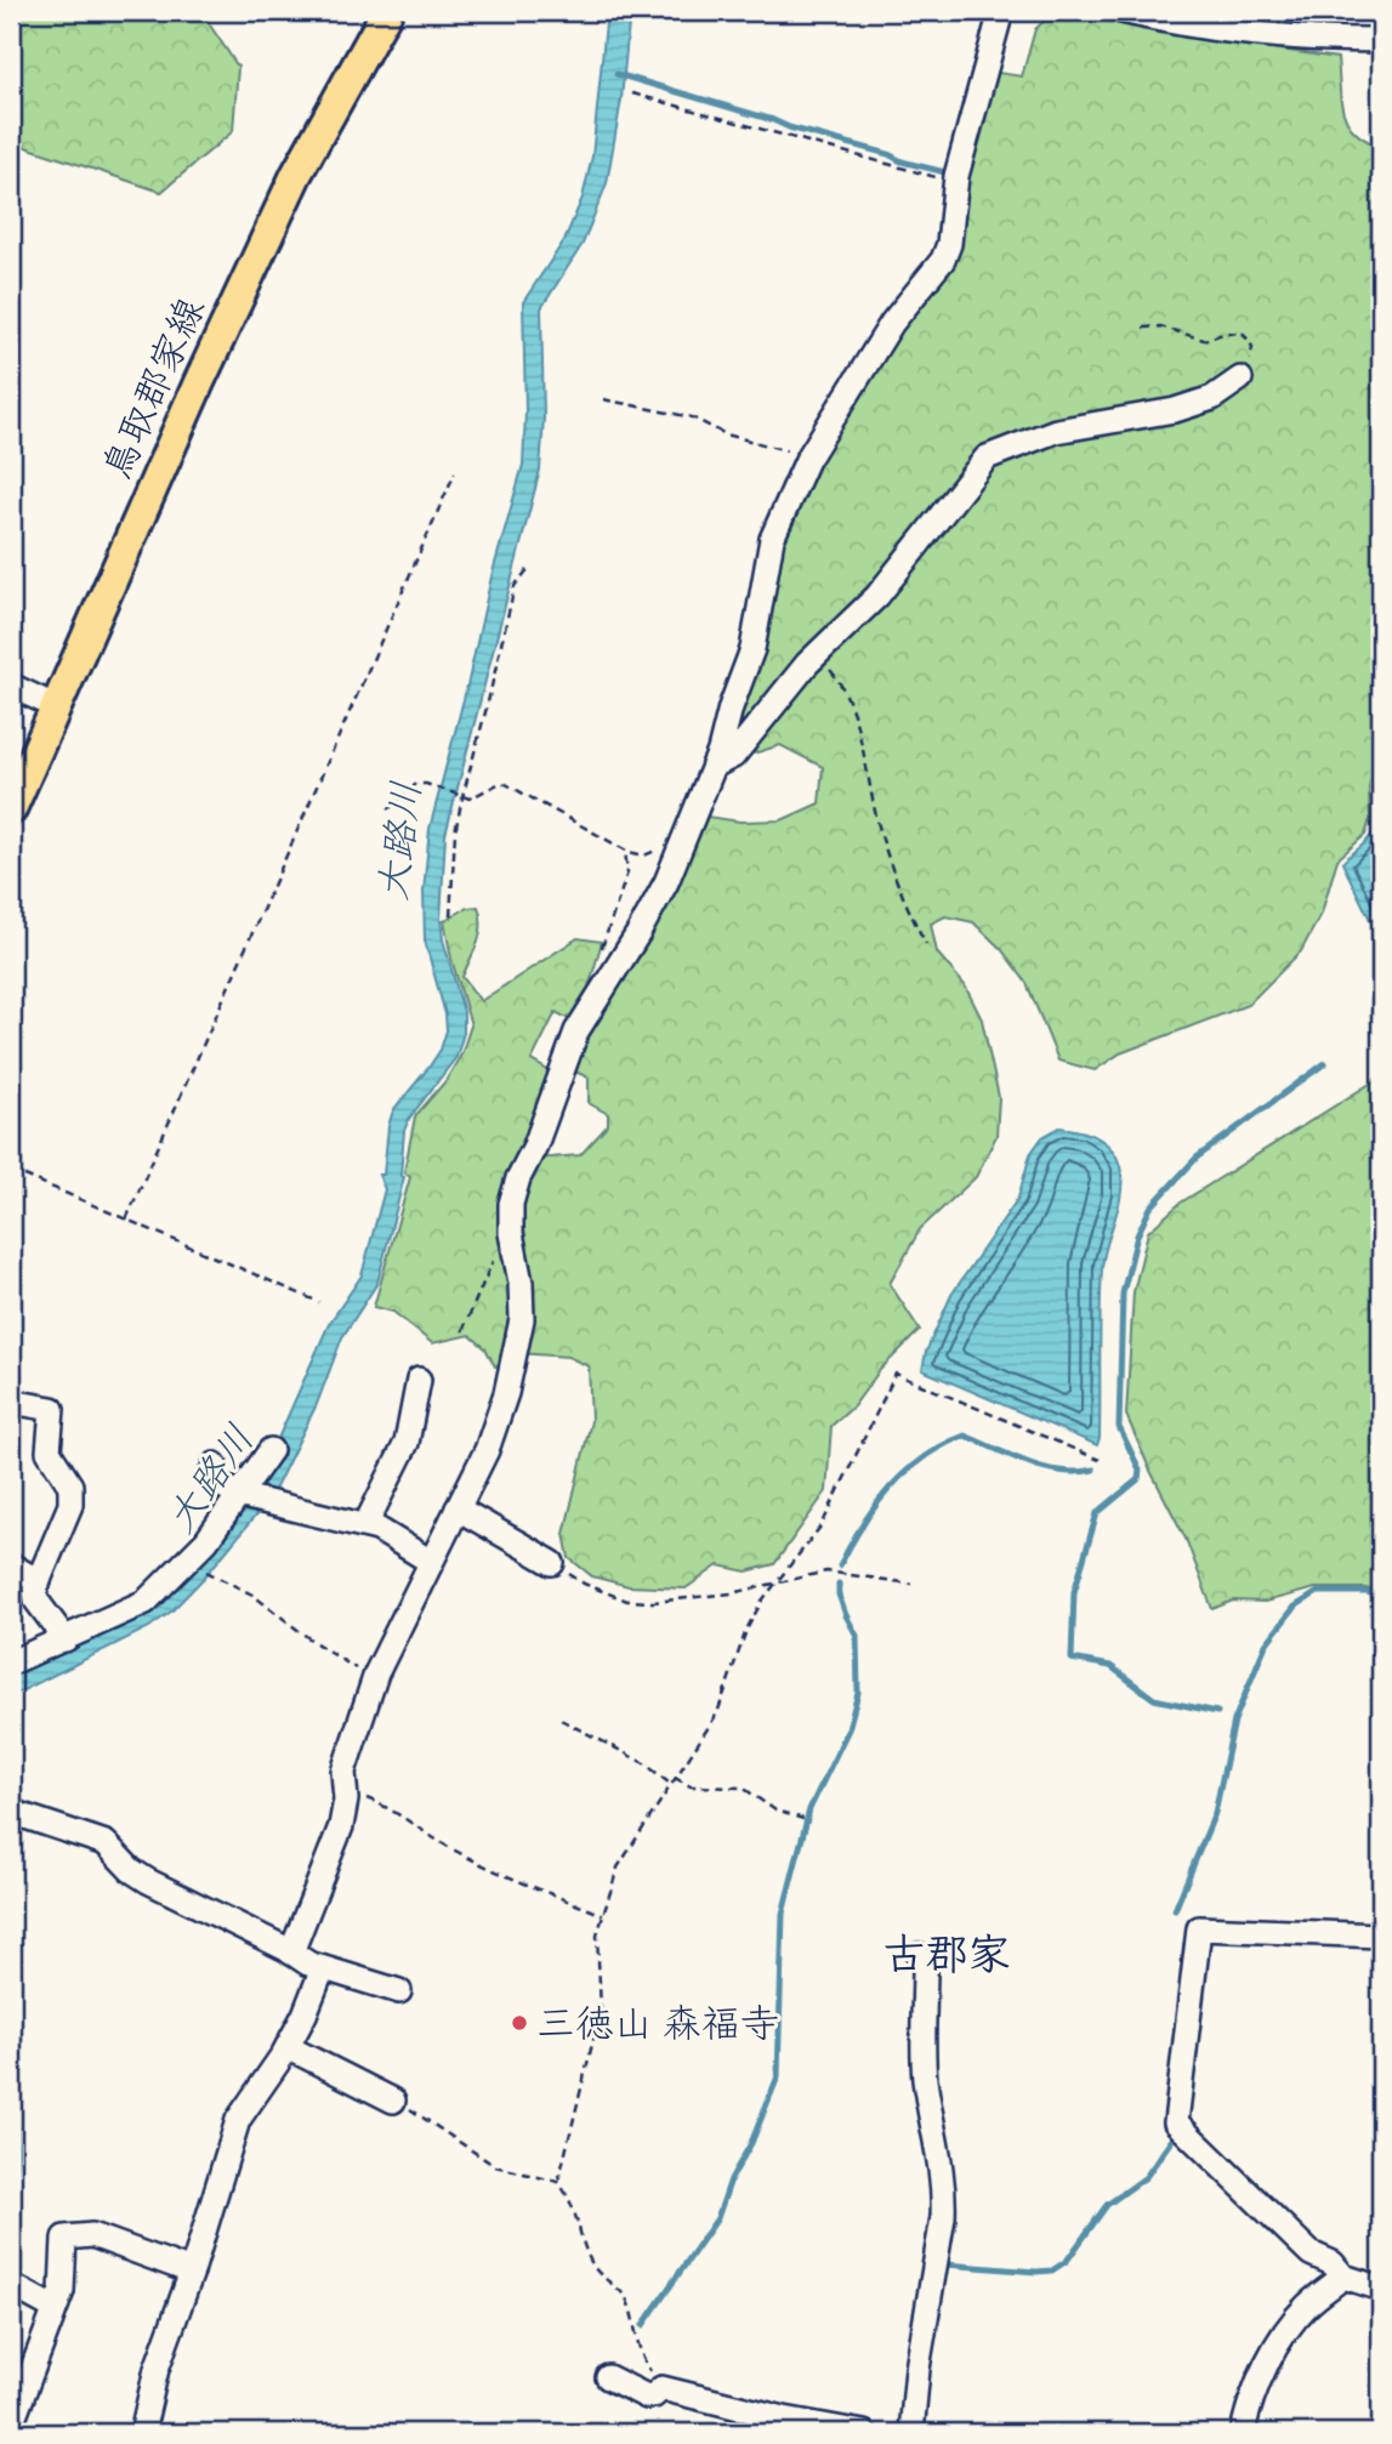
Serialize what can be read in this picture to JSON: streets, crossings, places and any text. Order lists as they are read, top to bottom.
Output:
{
  "streets": {
    "main road": ["鳥取郡家線"]
  },
  "districts": ["古郡家"],
  "water": ["大路川"],
  "places": ["三徳山 森福寺"]
}
